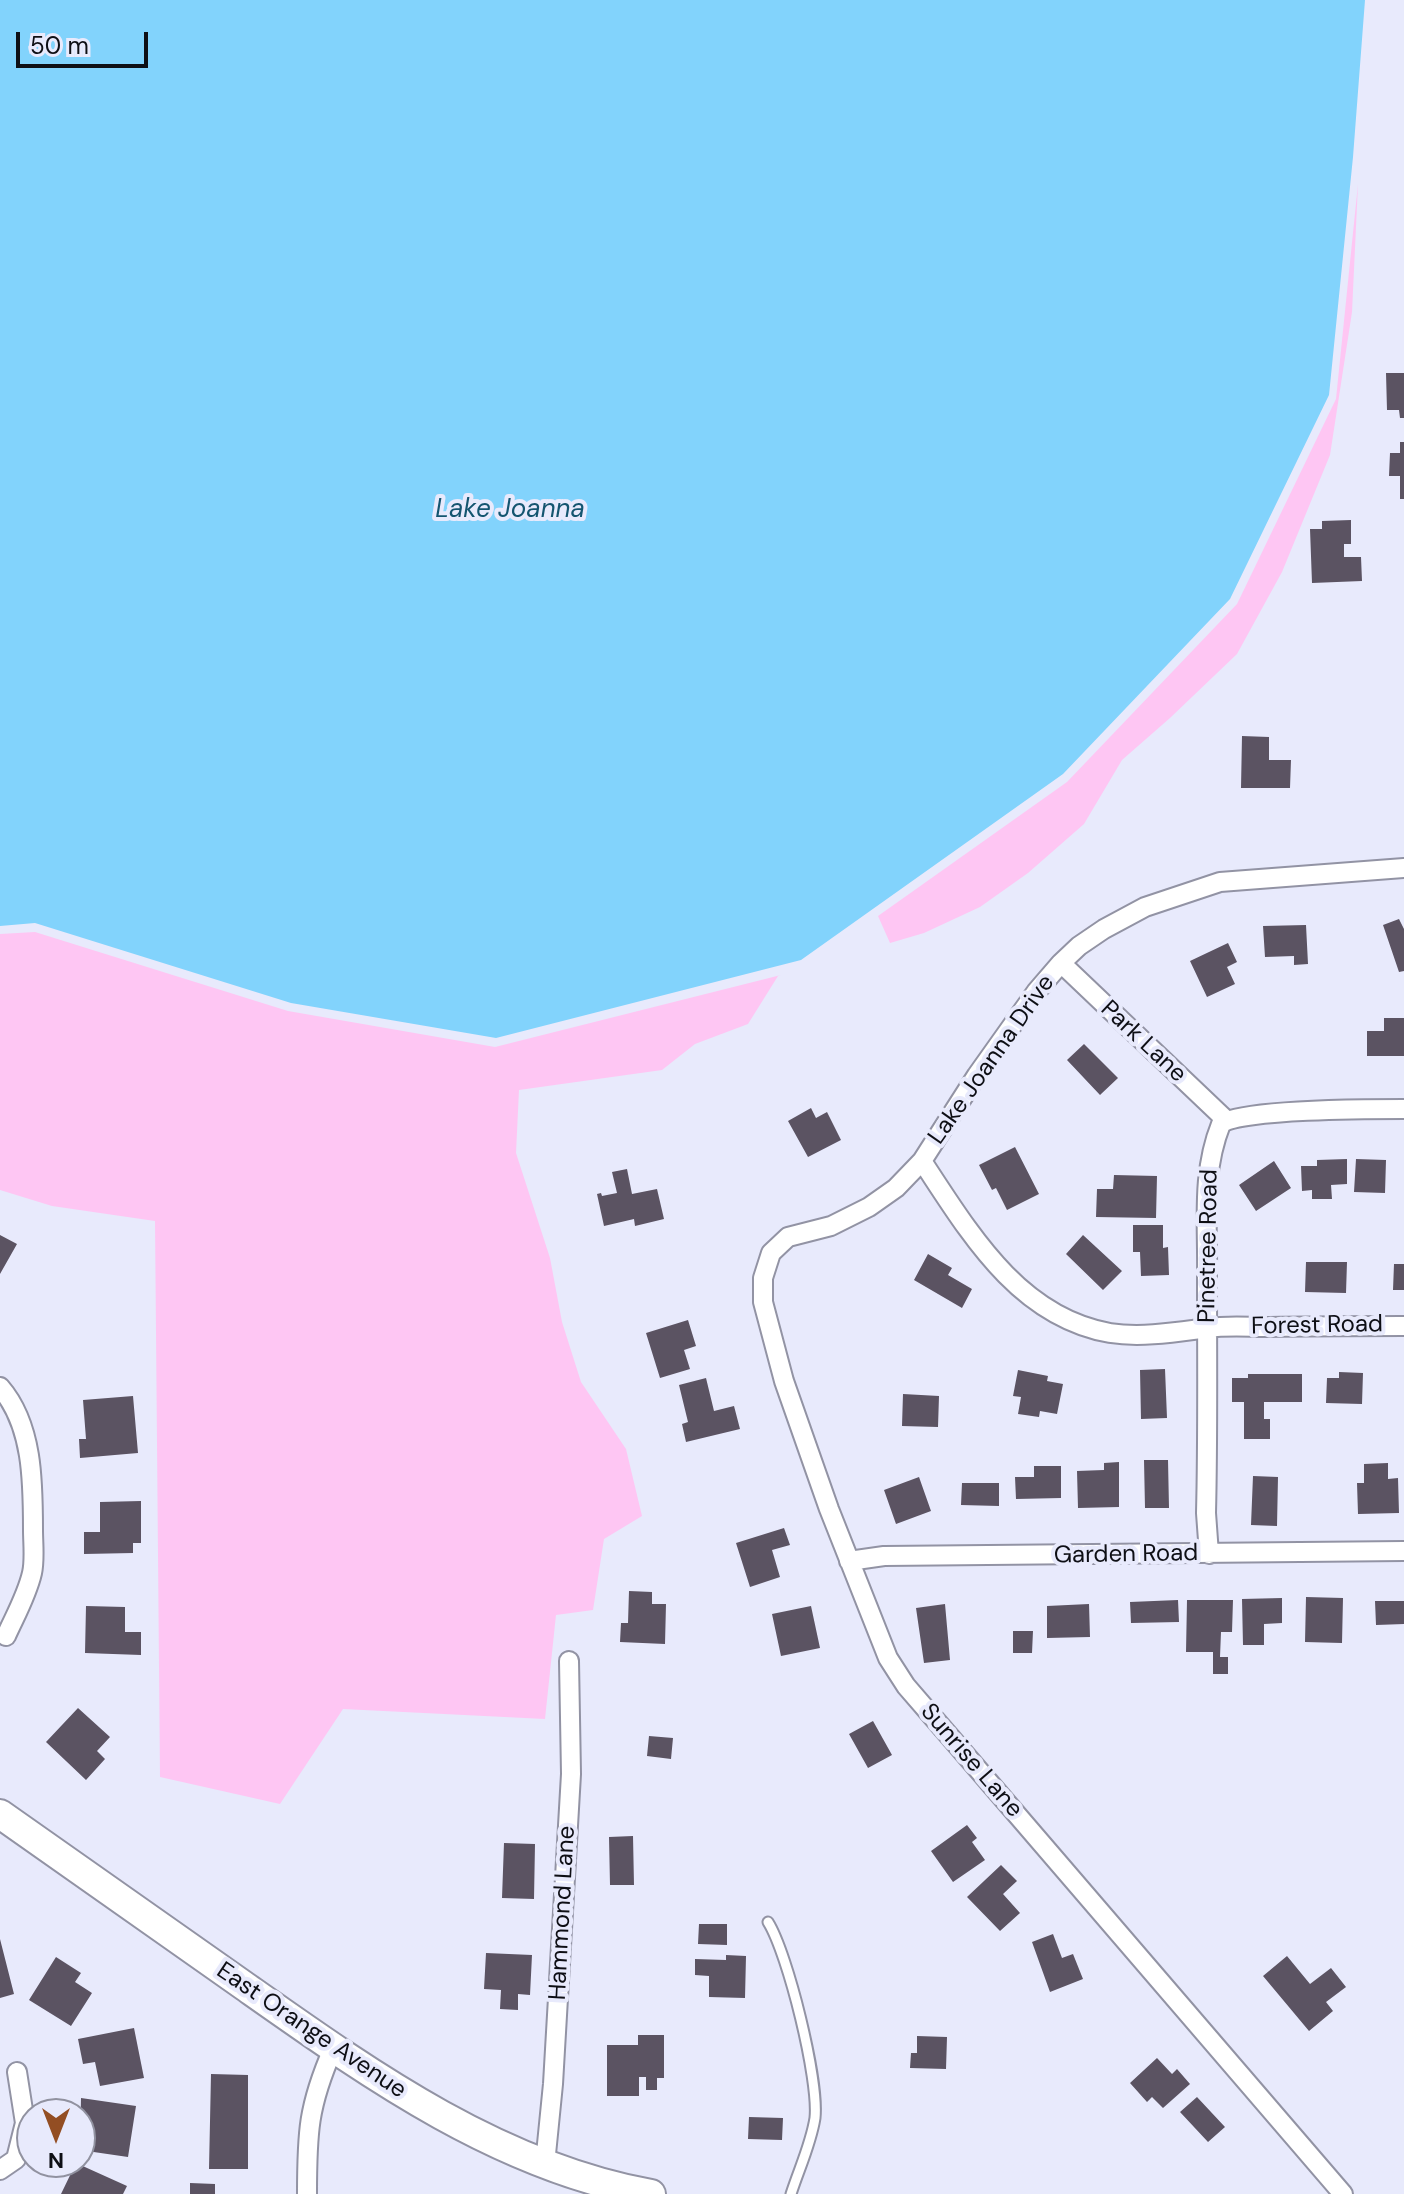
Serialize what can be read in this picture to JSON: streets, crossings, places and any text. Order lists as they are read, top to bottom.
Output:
{
  "streets": {
    "main road": ["East Orange Avenue"],
    "street": [
      "Park Lane",
      "Lake Joanna Drive",
      "Pinetree Road",
      "Forest Road",
      "Garden Road",
      "Sunrise Lane",
      "Hammond Lane"
    ]
  },
  "crossings": [
    ["Park Lane", "Lake Joanna Drive"],
    ["Park Lane", "Pinetree Road"],
    ["Lake Joanna Drive", "Forest Road"],
    ["Lake Joanna Drive", "Sunrise Lane"],
    ["Pinetree Road", "Forest Road"],
    ["Pinetree Road", "Garden Road"],
    ["Garden Road", "Sunrise Lane"],
    ["Hammond Lane", "East Orange Avenue"]
  ],
  "water": ["Lake Joanna"],
  "scale_bar": "50 m",
  "north": "bottom"
}
